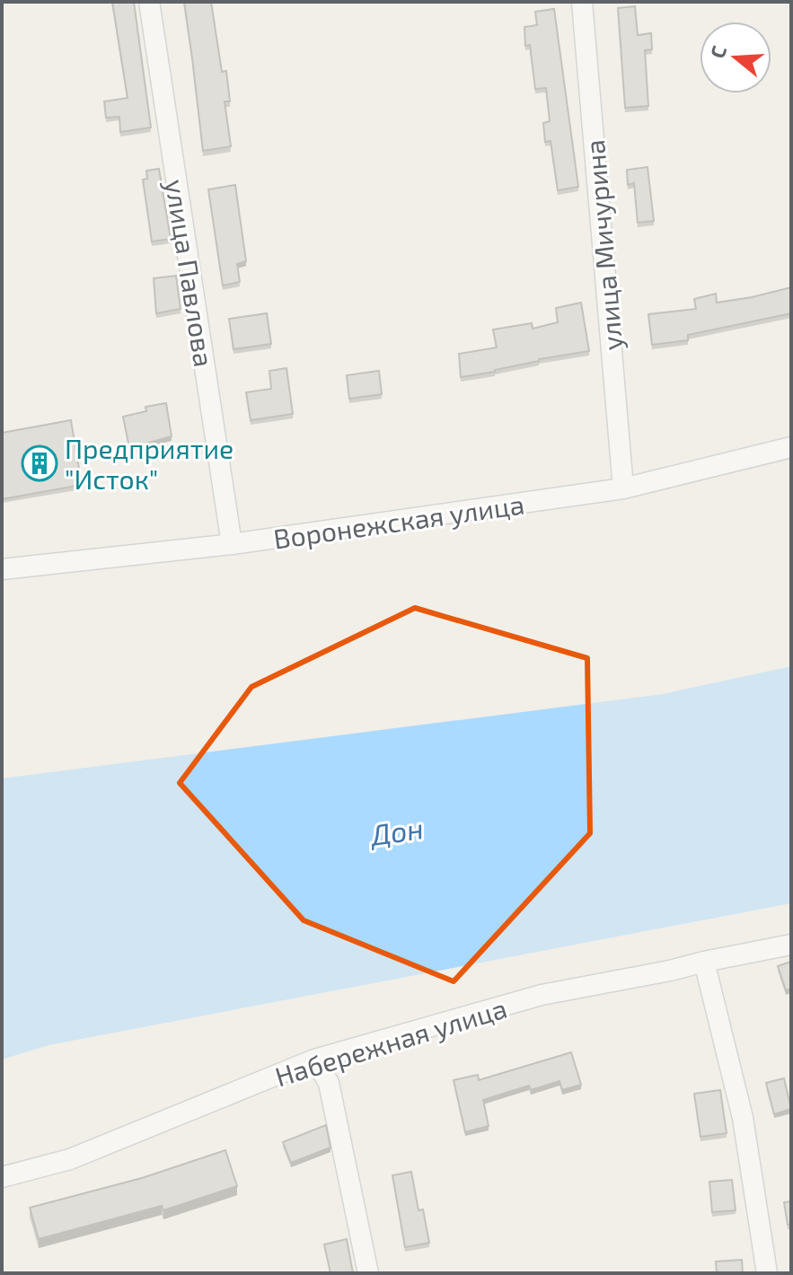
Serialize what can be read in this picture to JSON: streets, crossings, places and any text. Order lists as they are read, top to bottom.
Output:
{
  "streets": {
    "street": [
      "улица Мичурина",
      "улица Павлова",
      "Воронежская улица",
      "Набережная улица"
    ]
  },
  "crossings": [
    ["улица Мичурина", "Воронежская улица"],
    ["улица Павлова", "Воронежская улица"]
  ],
  "water": ["Дон"],
  "places": {
    "building": ["Предприятие \"Исток\""]
  },
  "north": "left"
}
